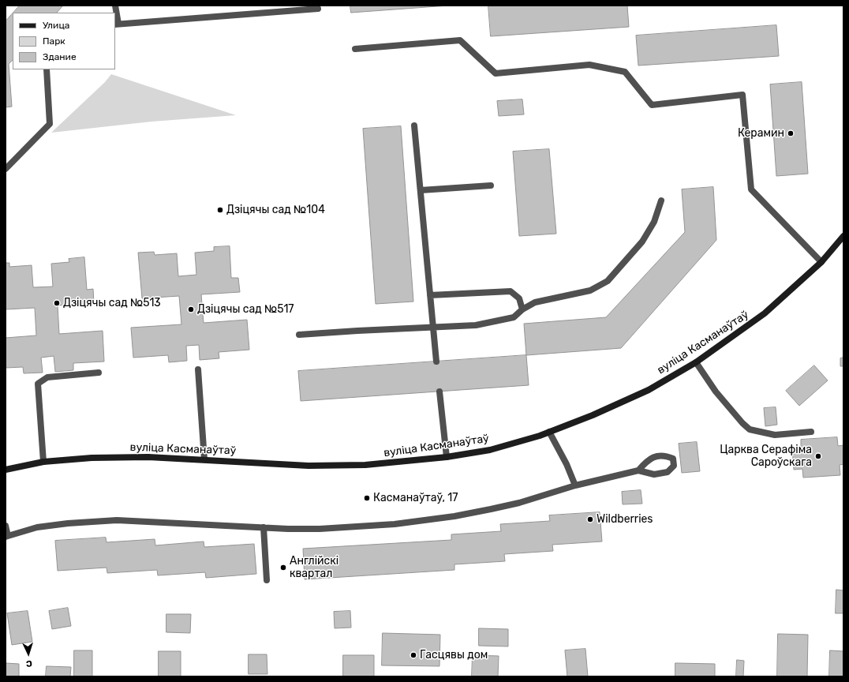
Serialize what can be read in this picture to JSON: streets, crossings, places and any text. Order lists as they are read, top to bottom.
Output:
{
  "streets": {
    "street": ["вуліца Касманаўтаў"]
  },
  "places": [
    "Керамин",
    "Дзіцячы сад №104",
    "Дзіцячы сад №513",
    "Дзіцячы сад №517",
    "Царква Серафіма Сароўскага",
    "Касманаўтаў, 17",
    "Wildberries",
    "Англійскі квартал",
    "Гасцявы дом"
  ],
  "legend": ["Улица", "Парк", "Здание"],
  "north": "bottom"
}
